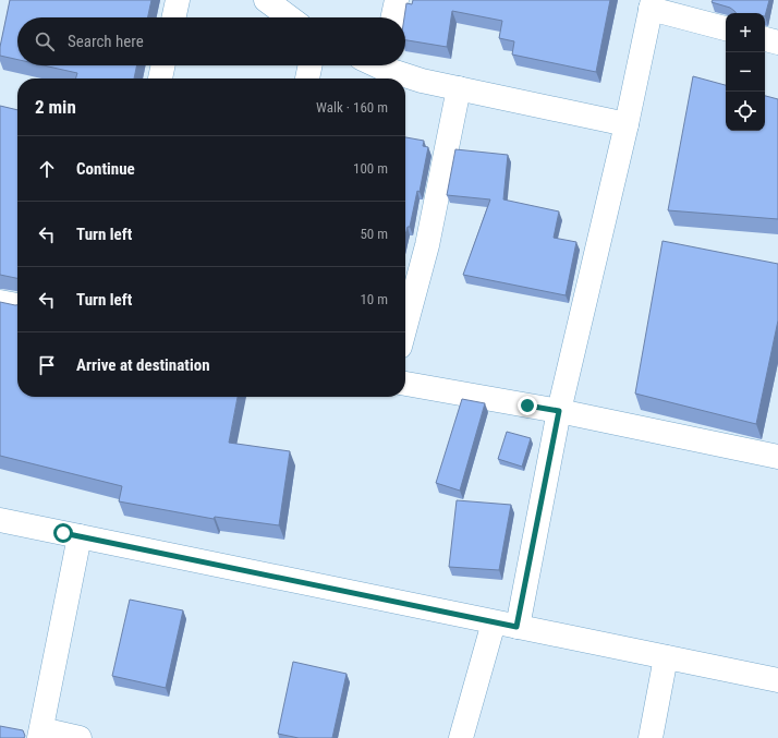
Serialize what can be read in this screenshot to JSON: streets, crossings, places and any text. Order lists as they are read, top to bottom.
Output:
{
  "page": {
    "map_buttons": ["+", "−"],
    "search": "Search here",
    "heading": ["2 min", "Walk · 160 m"],
    "list": [
      ["Continue", "100 m"],
      ["Turn left", "50 m"],
      ["Turn left", "10 m"],
      "Arrive at destination"
    ]
  }
}
